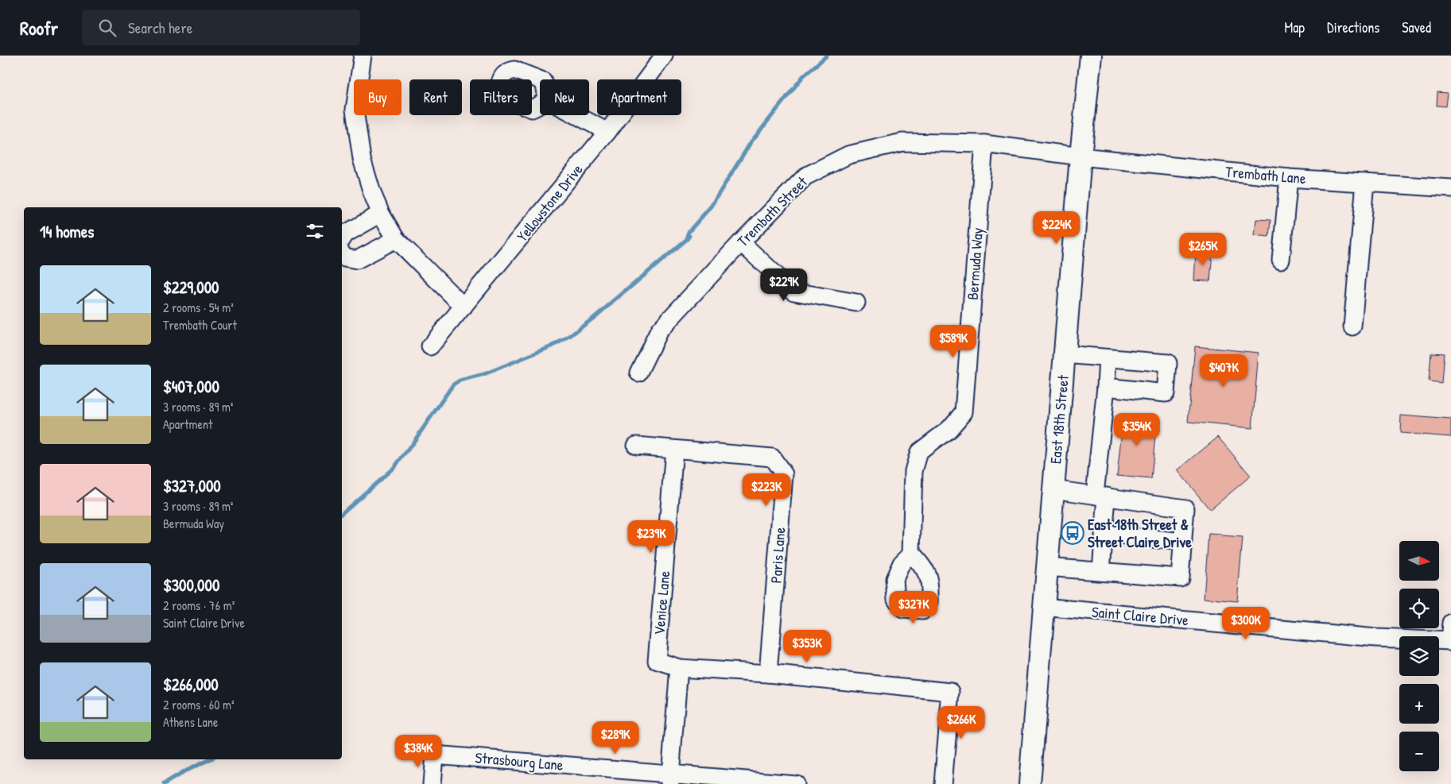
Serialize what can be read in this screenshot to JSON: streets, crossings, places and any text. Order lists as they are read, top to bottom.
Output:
{
  "streets": {
    "main road": ["East 18th Street"],
    "street": [
      "Trembath Lane",
      "Yellowstone Drive",
      "Trembath Street",
      "Bermuda Way",
      "Paris Lane",
      "Venice Lane",
      "Saint Claire Drive",
      "Strasbourg Lane"
    ]
  },
  "crossings": [
    ["Trembath Lane", "Trembath Street"],
    ["Trembath Lane", "East 18th Street"],
    ["Trembath Street", "Bermuda Way"],
    ["Trembath Street", "East 18th Street"],
    ["East 18th Street", "Saint Claire Drive"],
    ["Paris Lane", "Venice Lane"]
  ],
  "places": {
    "bus stop": ["East 18th Street & Street Claire Drive"]
  },
  "north": "right",
  "page": {
    "header": "Roofr",
    "search": "Search here",
    "nav": ["Map", "Directions", "Saved"],
    "chip": [
      "Buy",
      "Rent",
      "Filters",
      "New",
      "Apartment"
    ],
    "heading": "14 homes",
    "price": [
      "$224K",
      "$265K",
      "$229K",
      "$589K",
      "$407K",
      "$354K",
      "$223K",
      "$239K",
      "$327K",
      "$300K",
      "$353K",
      "$266K",
      "$289K",
      "$384K"
    ],
    "list": [
      {
        "name": "$229,000",
        "note": "2 rooms · 54 m² · Trembath Court"
      },
      {
        "name": "$407,000",
        "note": "3 rooms · 89 m² · Apartment"
      },
      {
        "name": "$327,000",
        "note": "3 rooms · 89 m² · Bermuda Way"
      },
      {
        "name": "$300,000",
        "note": "2 rooms · 76 m² · Saint Claire Drive"
      },
      {
        "name": "$266,000",
        "note": "2 rooms · 60 m² · Athens Lane"
      }
    ],
    "map_buttons": ["+", "−"]
  }
}
